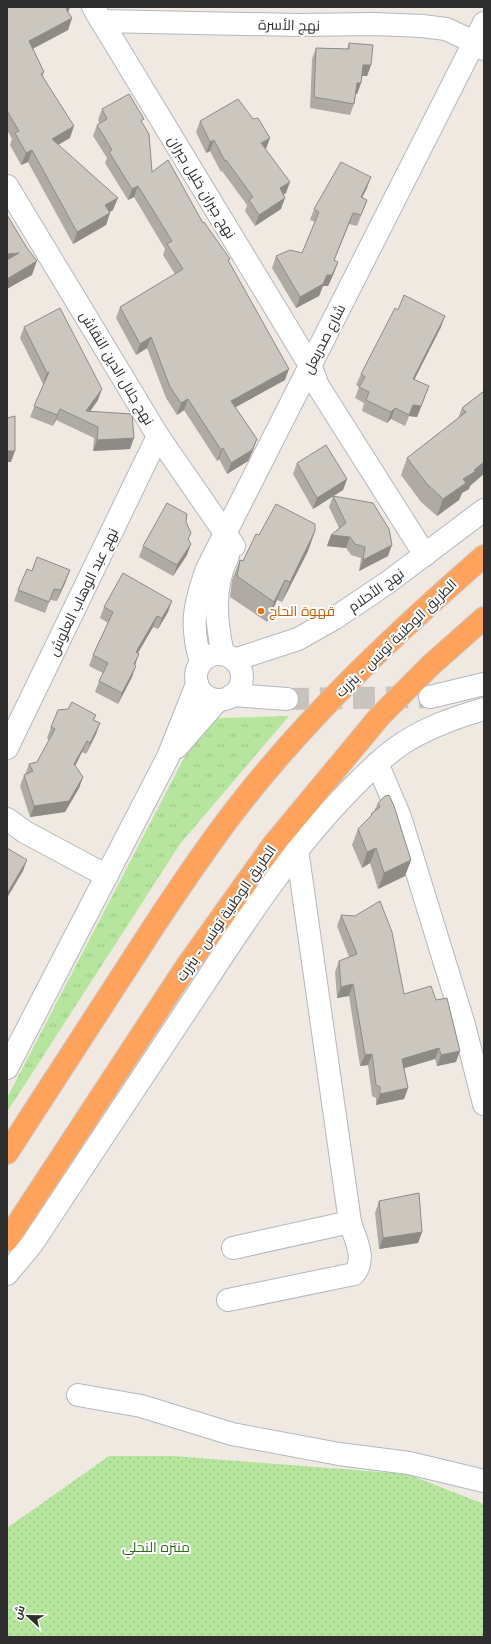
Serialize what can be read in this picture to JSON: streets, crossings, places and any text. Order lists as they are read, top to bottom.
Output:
{
  "streets": {
    "highway": ["الطريق الوطنية تونس - بنزرت"],
    "street": [
      "نهج الأسرة",
      "نهج جبران خليل جبران",
      "شارع صدربعل",
      "نهج جلال الدين النقاش",
      "نهج الأحلام",
      "نهج عبد الوهاب العلوش"
    ]
  },
  "crossings": [
    ["نهج الأسرة", "نهج جبران خليل جبران"],
    ["نهج الأسرة", "شارع صدربعل"],
    ["نهج جبران خليل جبران", "شارع صدربعل"],
    ["نهج جبران خليل جبران", "نهج الأحلام"],
    ["شارع صدربعل", "نهج جلال الدين النقاش"],
    ["شارع صدربعل", "نهج الأحلام"],
    ["نهج جلال الدين النقاش", "نهج عبد الوهاب العلوش"]
  ],
  "parks": ["منتزه النحلي"],
  "places": ["قهوة الحاج"],
  "north": "left"
}
